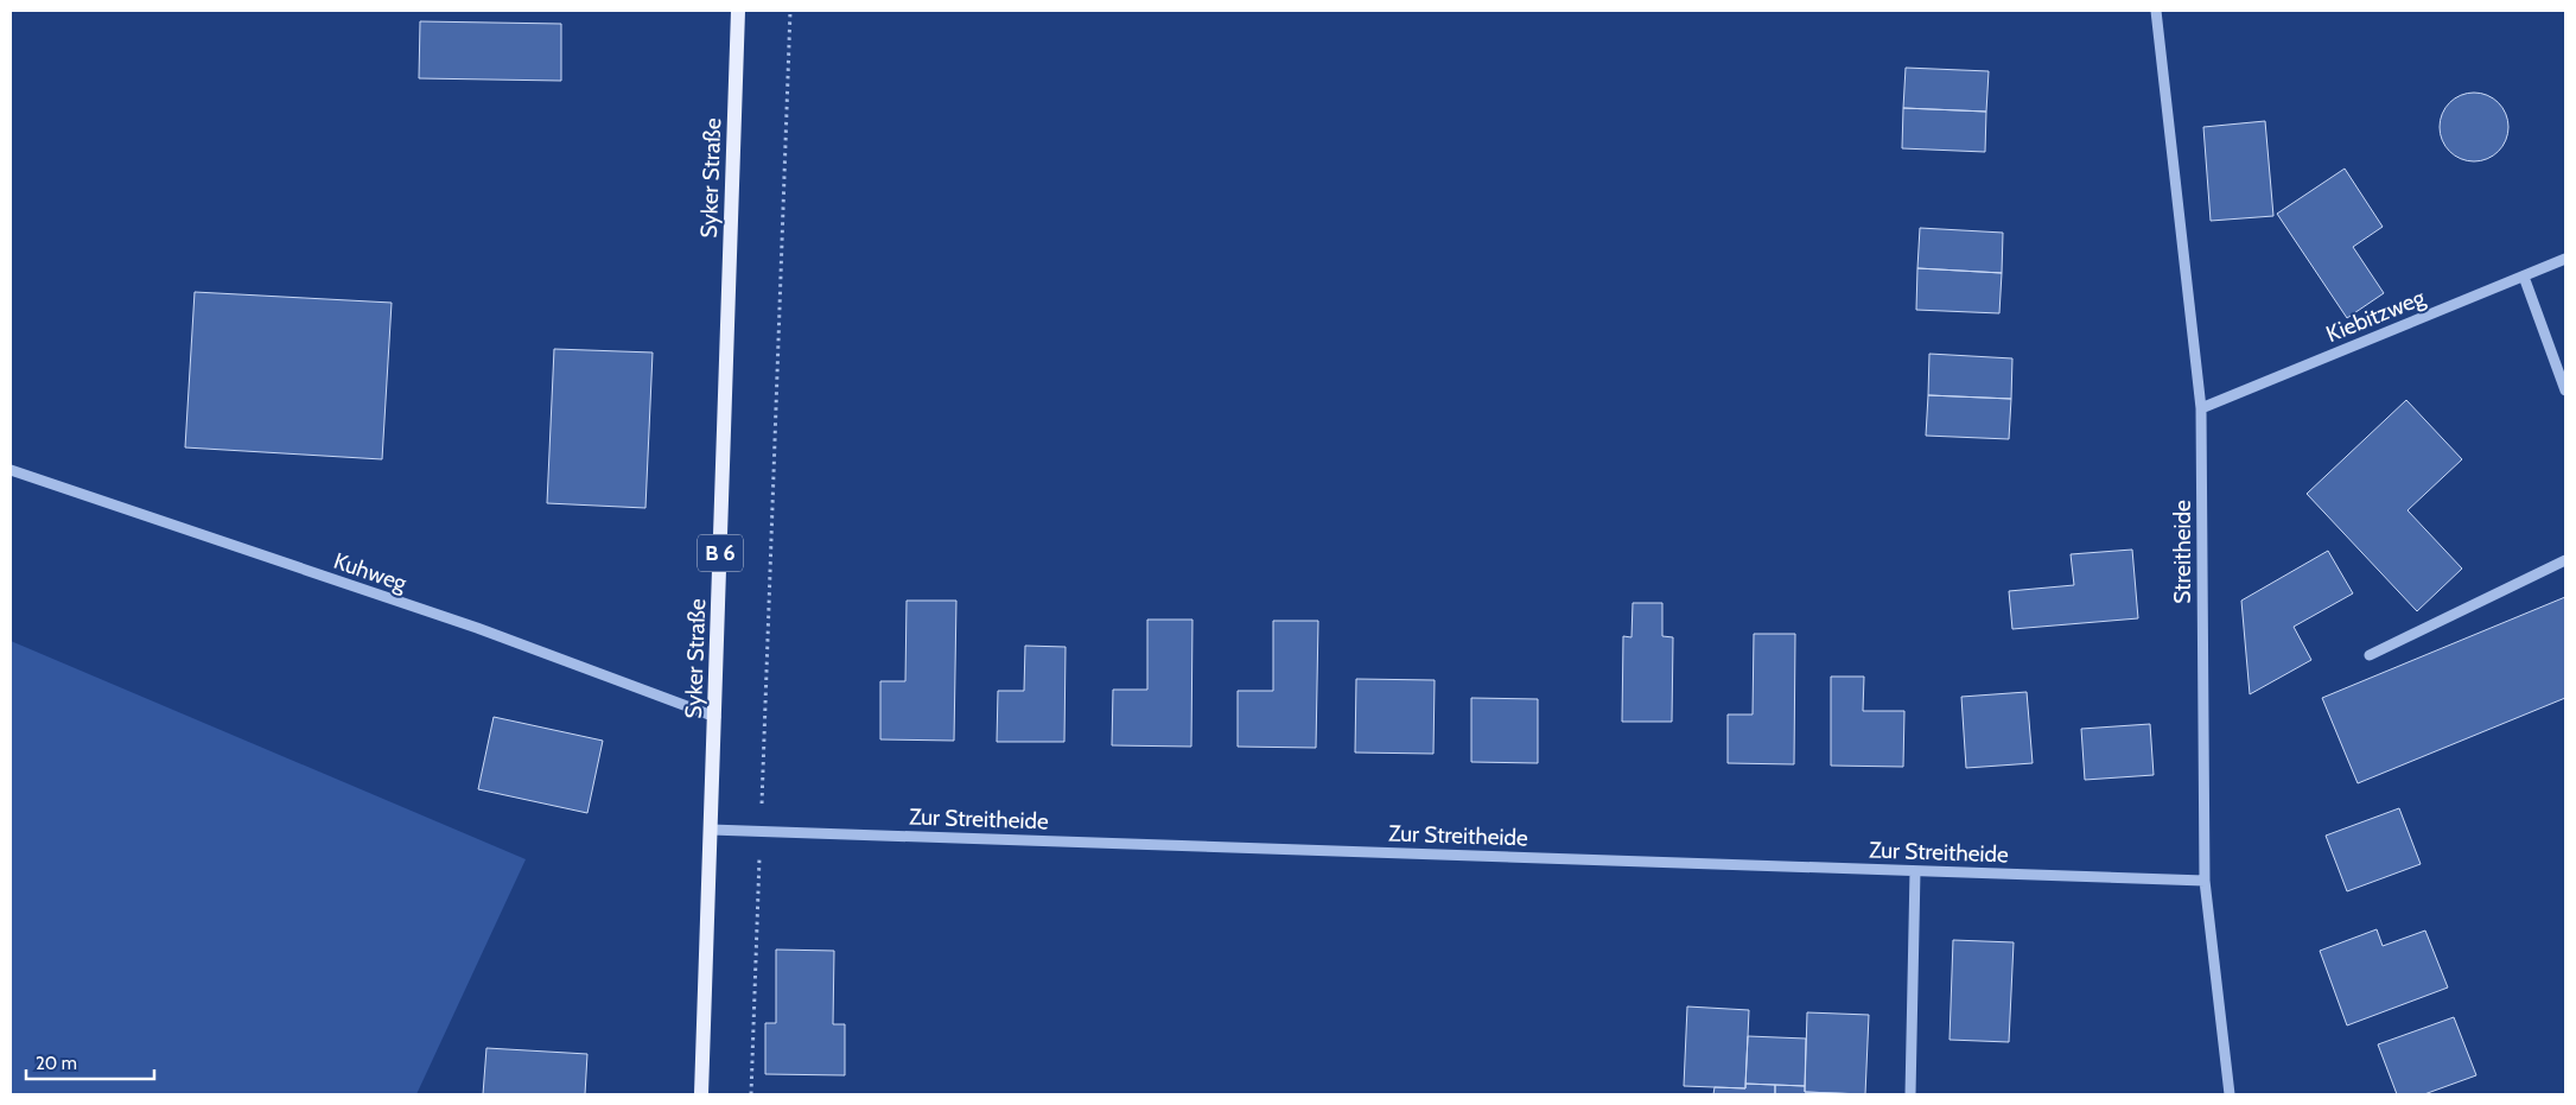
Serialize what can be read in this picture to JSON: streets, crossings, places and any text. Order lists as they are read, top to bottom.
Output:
{
  "streets": {
    "main road": ["Syker Straße", "B 6"],
    "street": [
      "Kiebitzweg",
      "Streitheide",
      "Kuhweg",
      "Zur Streitheide"
    ]
  },
  "crossings": [
    ["Syker Straße", "Kuhweg"],
    ["Syker Straße", "Zur Streitheide"],
    ["Kiebitzweg", "Streitheide"],
    ["Streitheide", "Zur Streitheide"]
  ],
  "scale_bar": "20 m"
}
